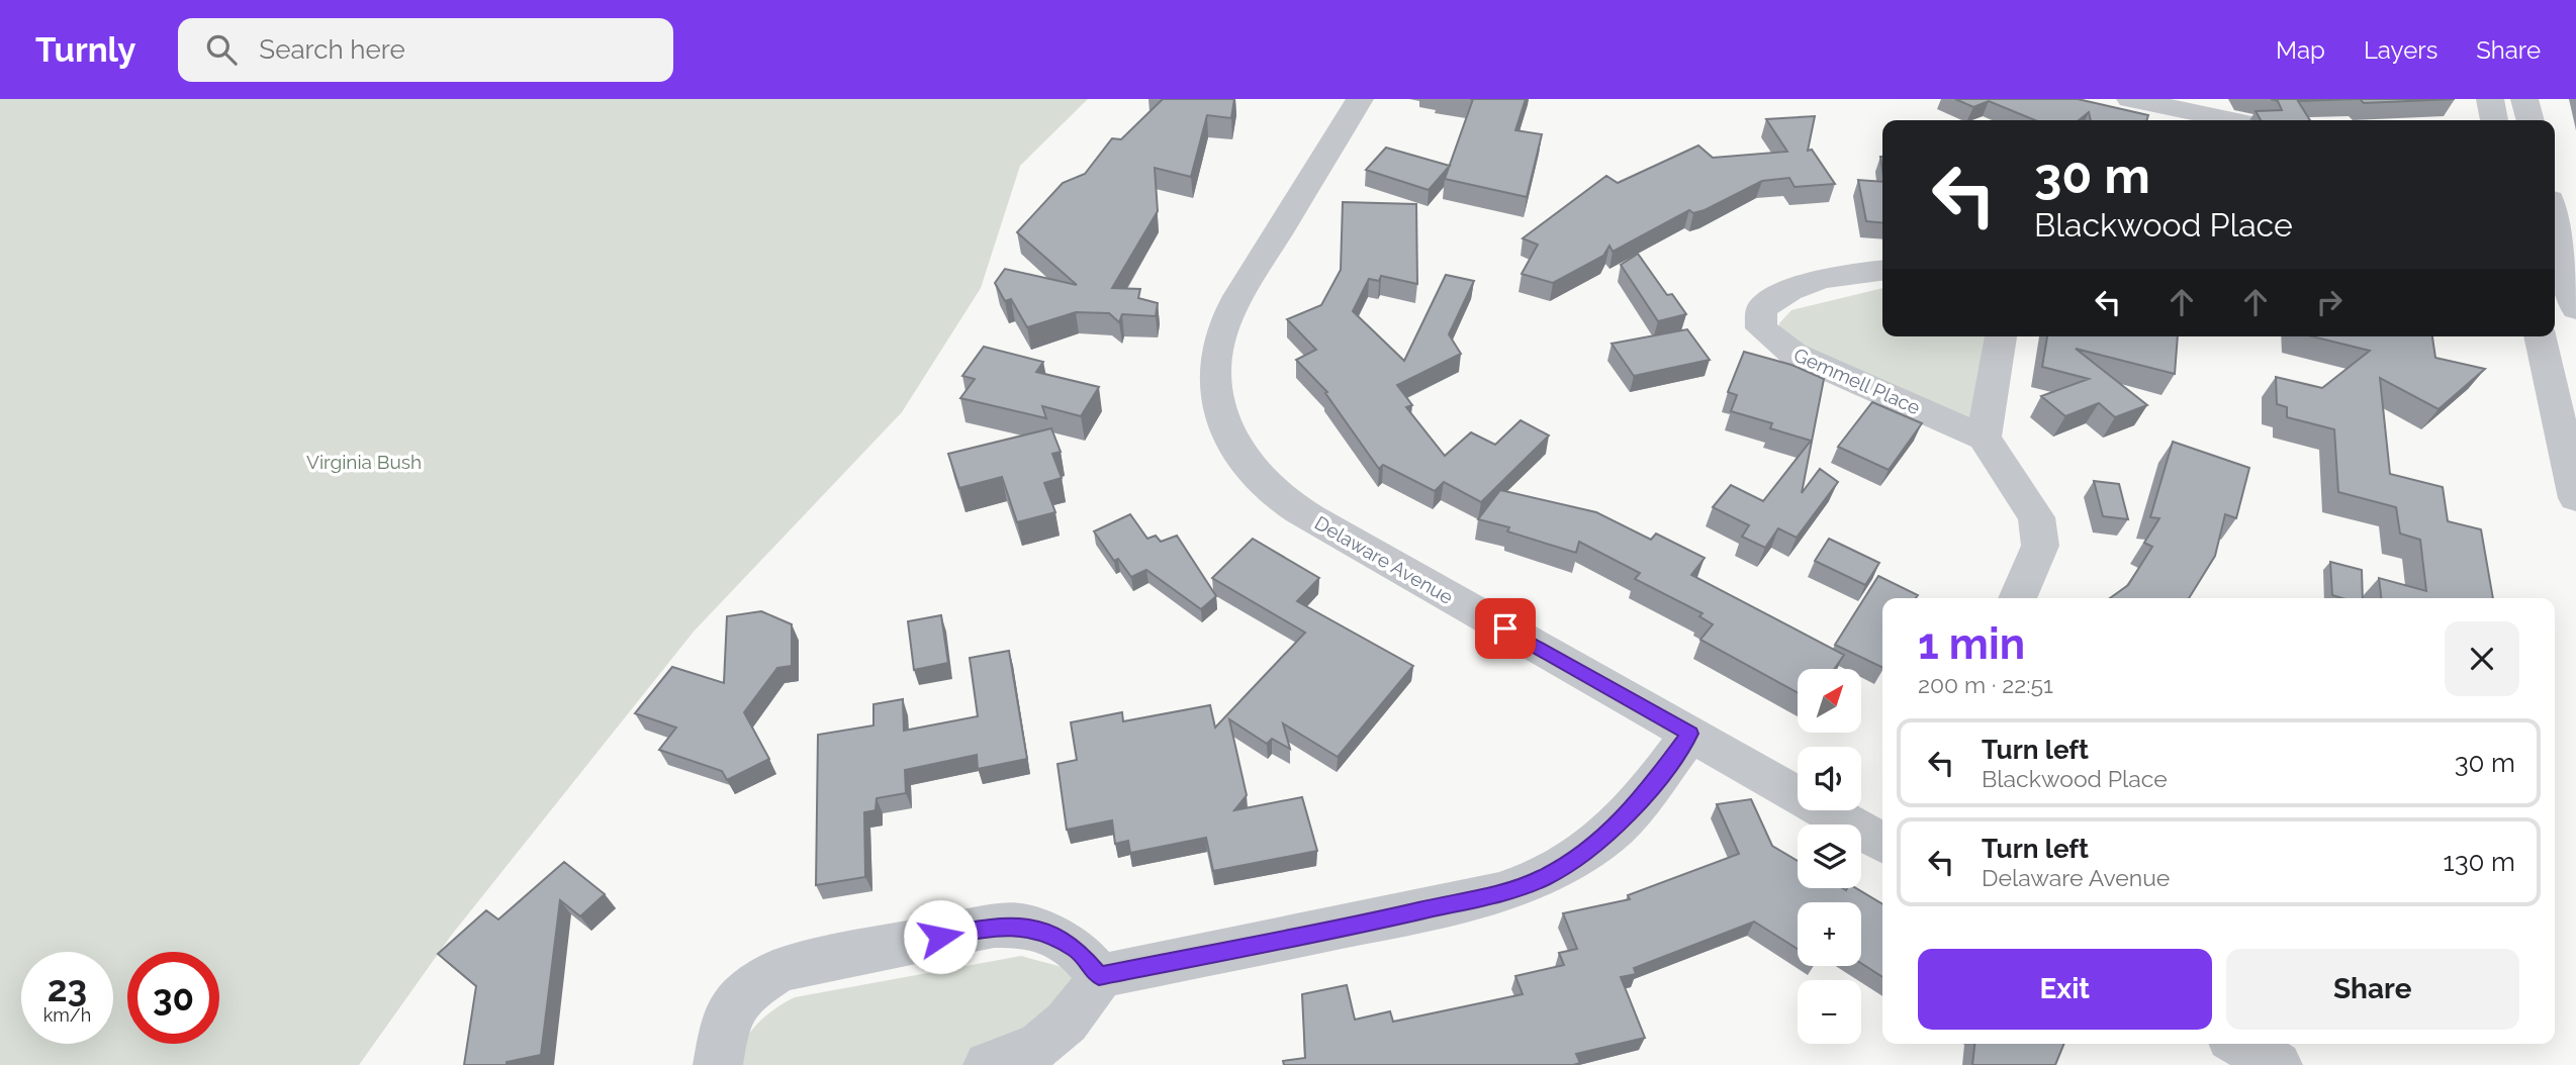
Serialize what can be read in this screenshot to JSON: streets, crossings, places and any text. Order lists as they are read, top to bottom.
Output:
{
  "streets": {
    "street": ["Gemmell Place", "Delaware Avenue"]
  },
  "parks": ["Virginia Bush"],
  "north": "top right",
  "page": {
    "header": "Turnly",
    "search": "Search here",
    "nav": ["Map", "Layers", "Share"],
    "turn": ["30 m", "Blackwood Place"],
    "heading": ["1 min", "200 m · 22:51"],
    "map_buttons": ["+", "−"],
    "list": [
      {
        "name": "Turn left",
        "note": "Blackwood Place",
        "value": "30 m"
      },
      {
        "name": "Turn left",
        "note": "Delaware Avenue",
        "value": "130 m"
      }
    ],
    "buttons": ["Exit", "Share"],
    "speed": "23 km/h",
    "limit": "30"
  }
}
